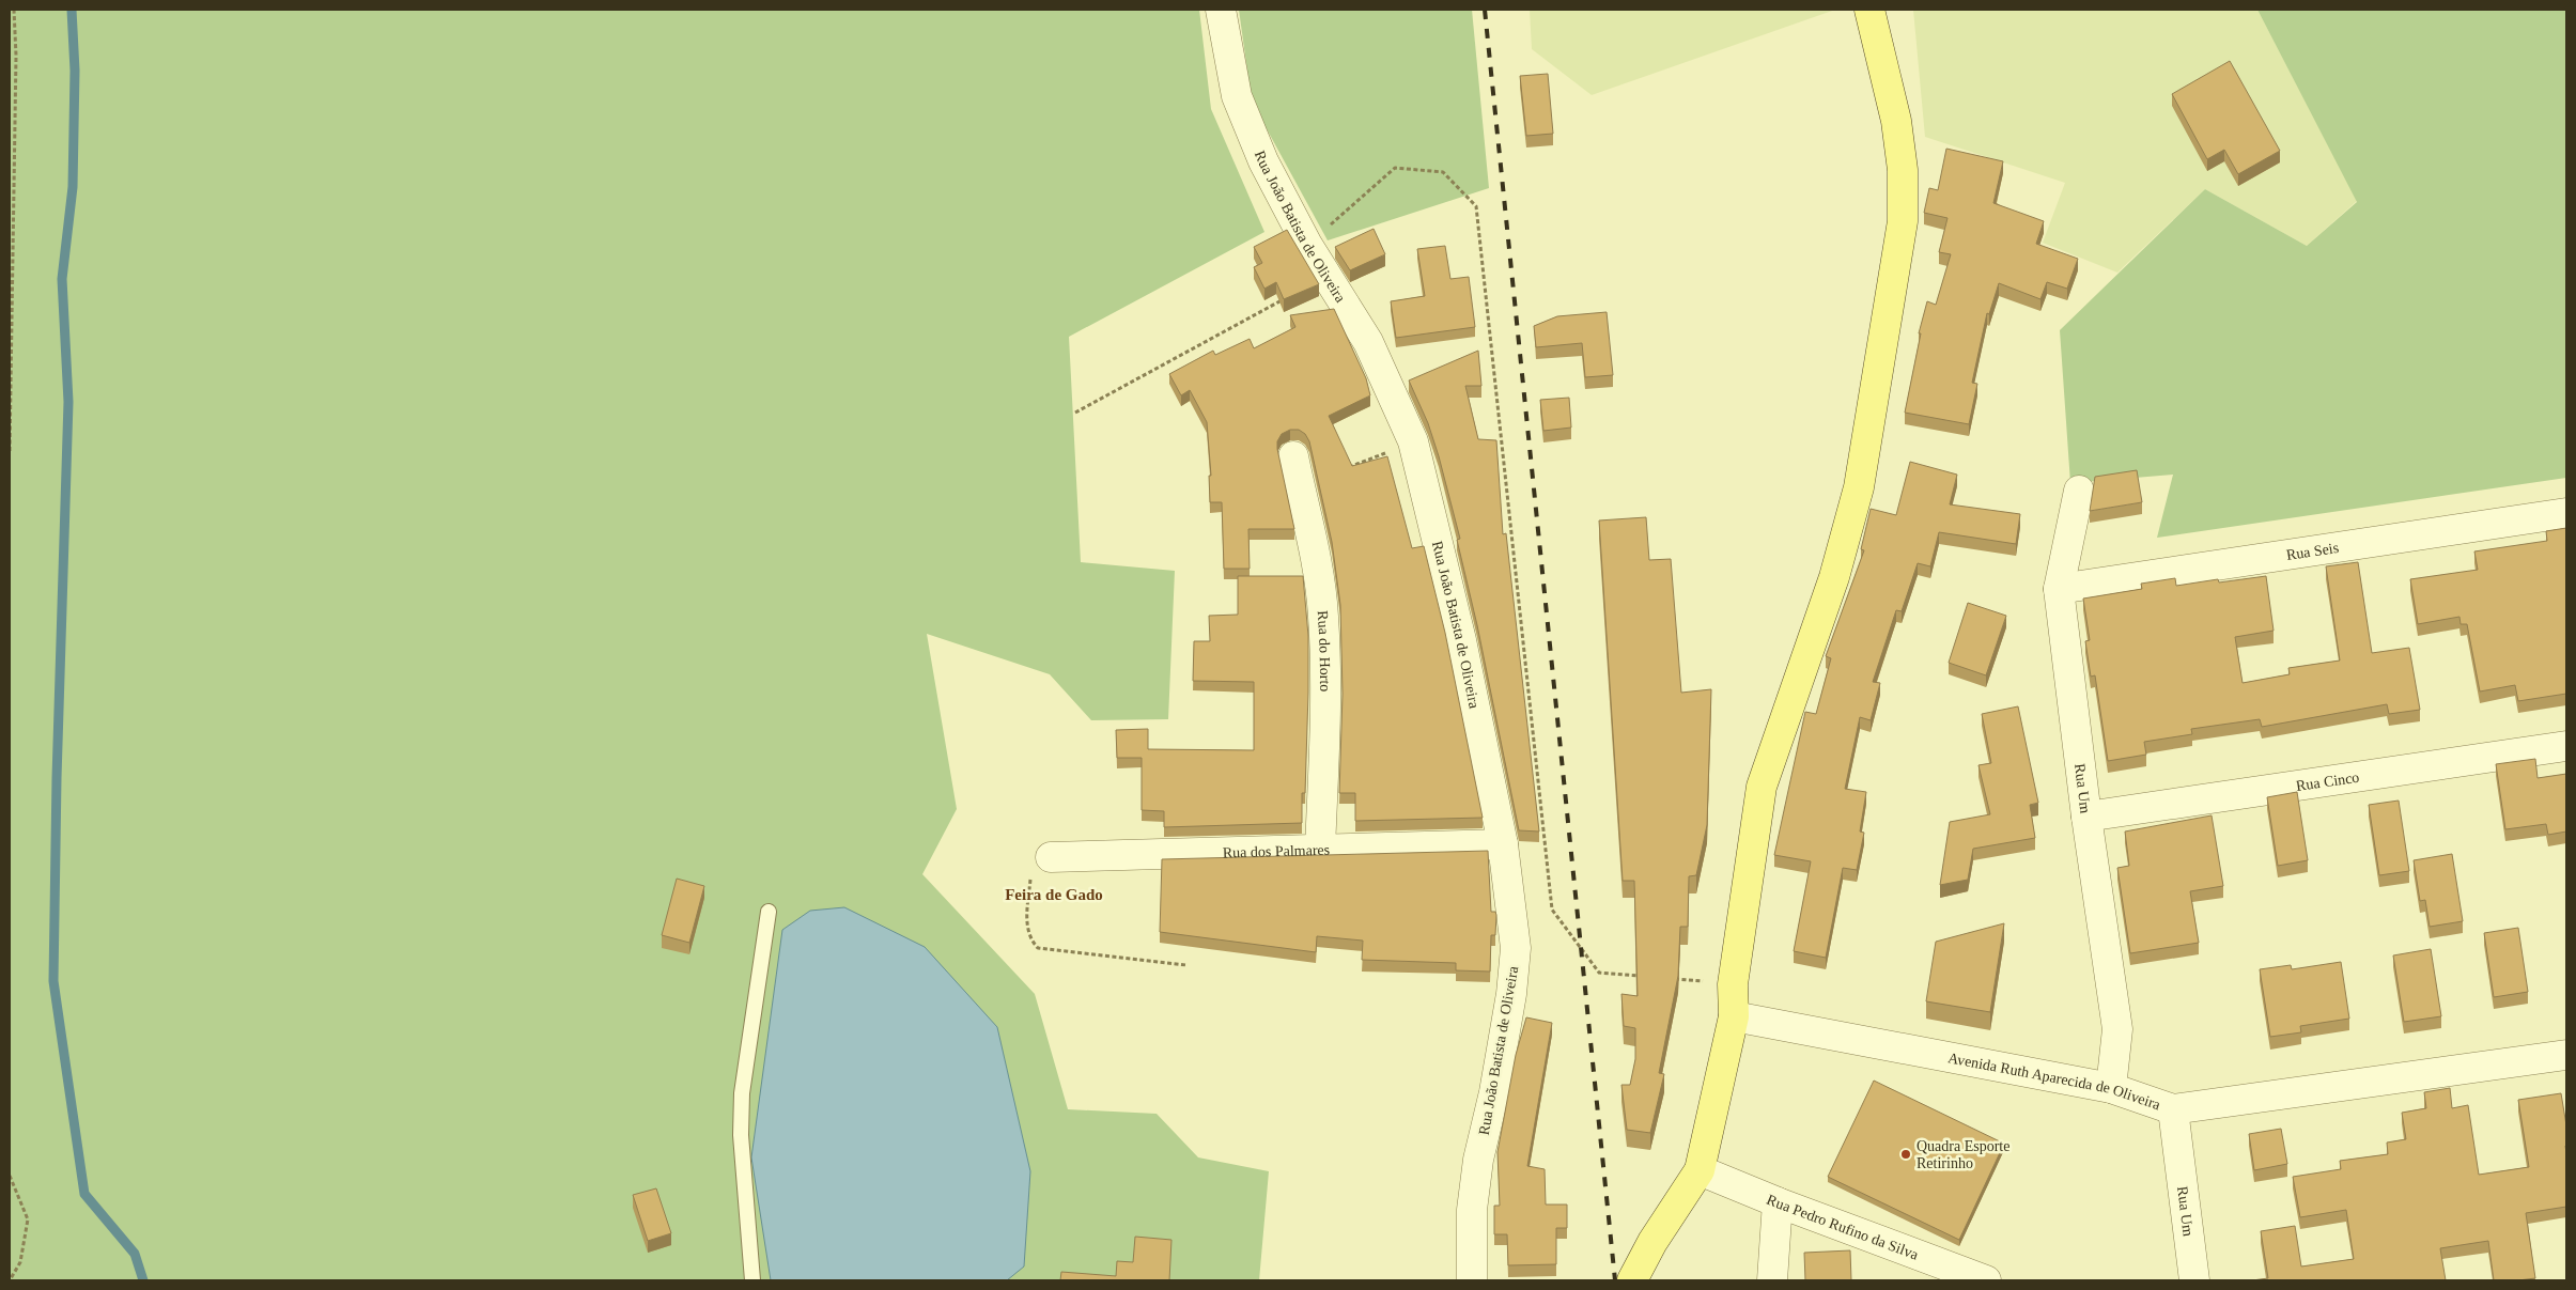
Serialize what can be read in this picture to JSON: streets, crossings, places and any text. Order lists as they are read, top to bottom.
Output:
{
  "streets": {
    "street": [
      "Rua João Batista de Oliveira",
      "Rua Seis",
      "Rua do Horto",
      "Rua Cinco",
      "Rua Um",
      "Rua dos Palmares",
      "Avenida Ruth Aparecida de Oliveira",
      "Rua Pedro Rufino da Silva"
    ]
  },
  "crossings": [
    ["Rua João Batista de Oliveira", "Rua dos Palmares"],
    ["Rua Seis", "Rua Um"],
    ["Rua do Horto", "Rua dos Palmares"],
    ["Rua Cinco", "Rua Um"],
    ["Rua Um", "Avenida Ruth Aparecida de Oliveira"]
  ],
  "districts": ["Feira de Gado"],
  "places": ["Quadra Esporte Retirinho"]
}
